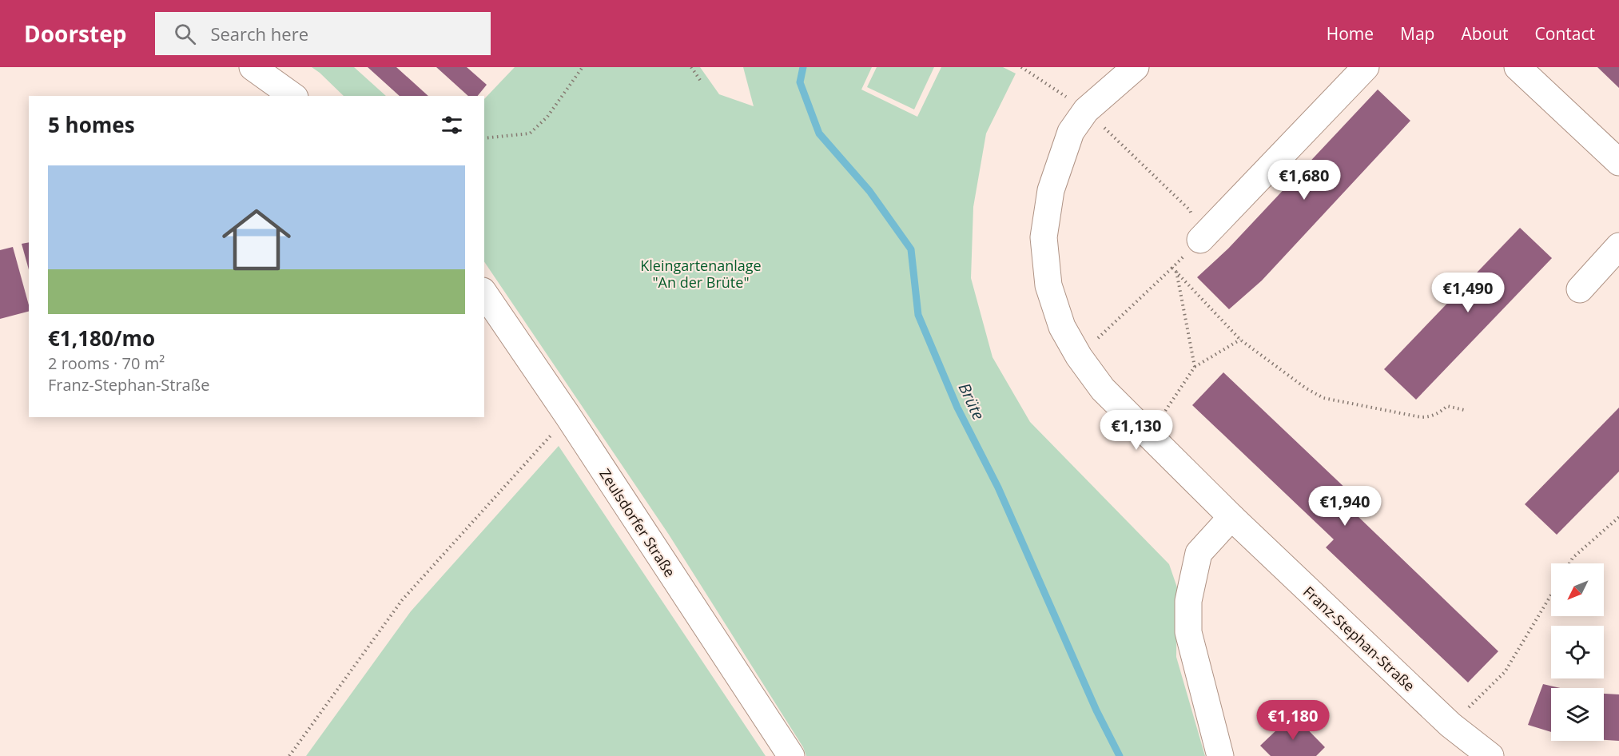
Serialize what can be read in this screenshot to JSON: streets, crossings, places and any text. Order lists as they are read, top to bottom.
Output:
{
  "streets": {
    "street": ["Zeulsdorfer Straße", "Franz-Stephan-Straße"]
  },
  "water": ["Brüte"],
  "parks": ["Kleingartenanlage \"An der Brüte\""],
  "north": "bottom left",
  "page": {
    "header": "Doorstep",
    "search": "Search here",
    "nav": [
      "Home",
      "Map",
      "About",
      "Contact"
    ],
    "heading": "5 homes",
    "list": [
      {
        "name": "€1,180/mo",
        "note": "2 rooms · 70 m² · Franz-Stephan-Straße"
      }
    ],
    "price": [
      "€1,680",
      "€1,490",
      "€1,130",
      "€1,940",
      "€1,180"
    ]
  }
}
